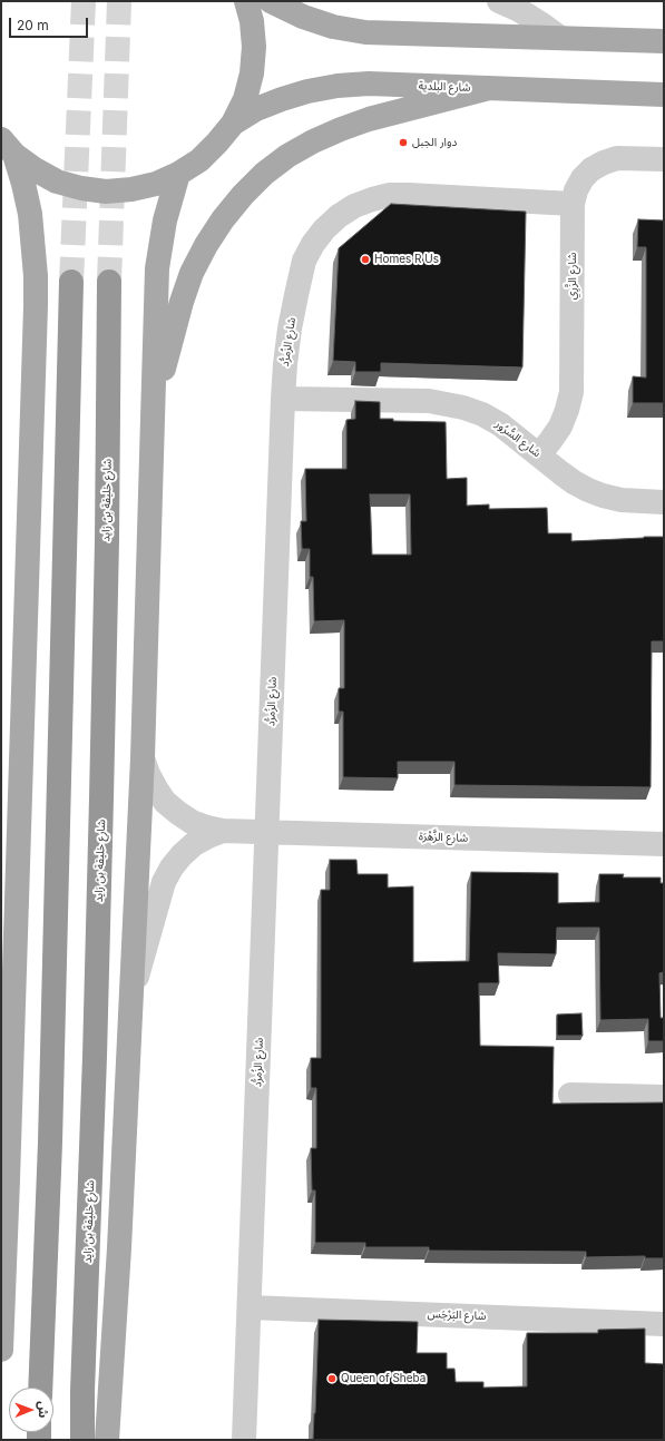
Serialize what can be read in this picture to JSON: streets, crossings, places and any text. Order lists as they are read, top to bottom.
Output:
{
  "streets": {
    "highway": ["شارع خليفة بن زايد"],
    "main road": ["شارع البلدية"],
    "street": [
      "شارع الزَّرِي",
      "شارع الزُمرُّد",
      "شارع السُّرُور",
      "شارع الزَّهْرَة",
      "شارع البَرْجَس"
    ]
  },
  "crossings": [
    ["شارع الزَّرِي", "شارع الزُمرُّد"],
    ["شارع الزَّرِي", "شارع السُّرُور"],
    ["شارع الزُمرُّد", "شارع السُّرُور"],
    ["شارع الزُمرُّد", "شارع الزَّهْرَة"],
    ["شارع الزُمرُّد", "شارع البَرْجَس"]
  ],
  "places": ["دوار الجبل", "Homes R Us", "Queen of Sheba"],
  "scale_bar": "20 m",
  "north": "right"
}
